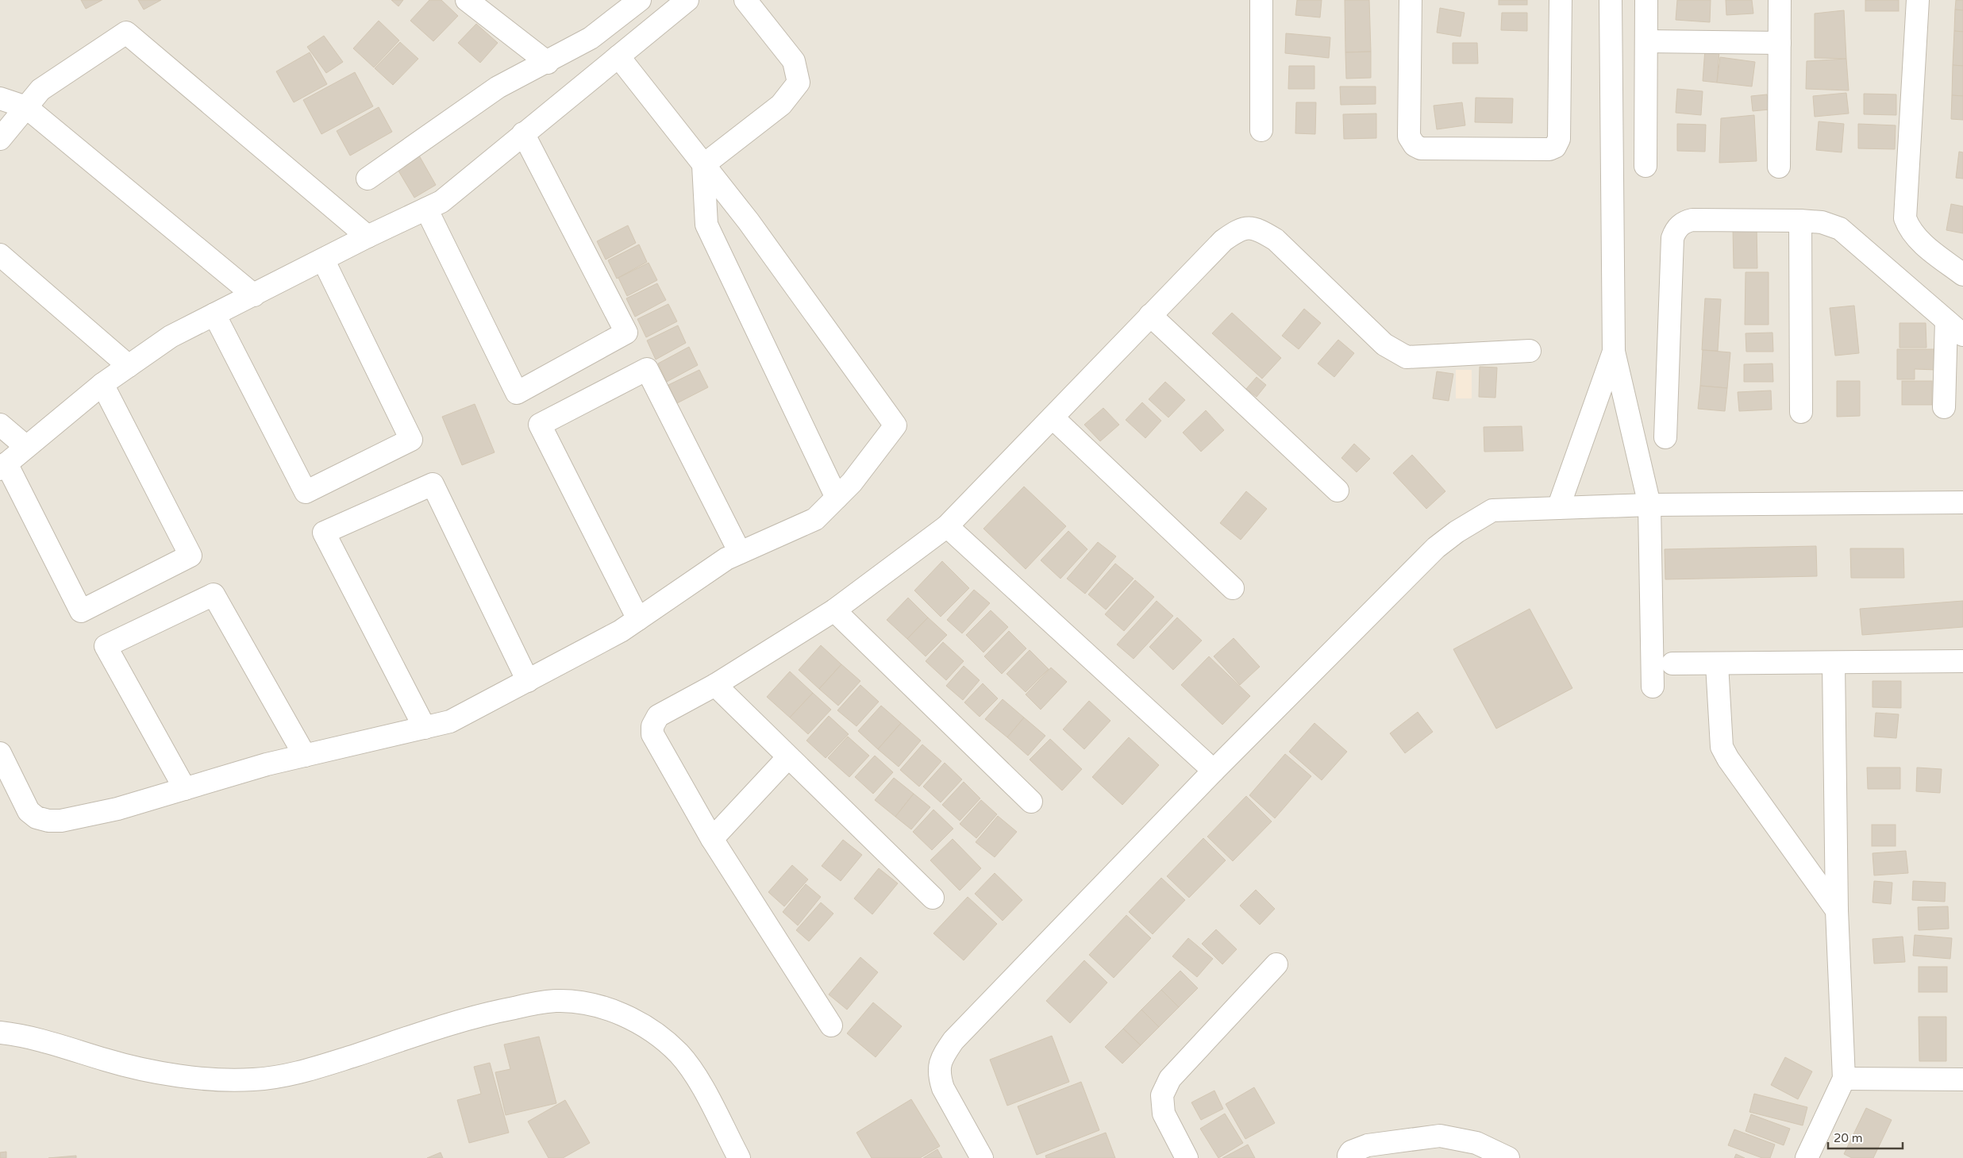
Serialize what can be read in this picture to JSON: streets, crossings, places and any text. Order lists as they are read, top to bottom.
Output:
{
  "scale_bar": "20 m"
}
